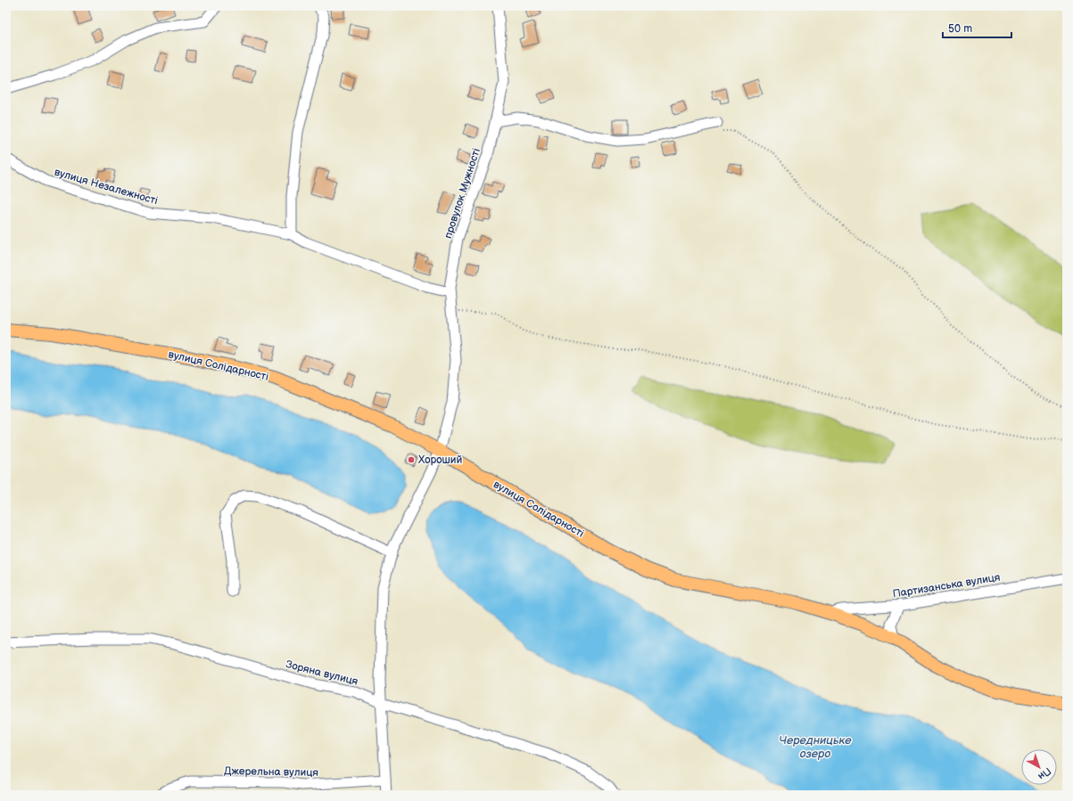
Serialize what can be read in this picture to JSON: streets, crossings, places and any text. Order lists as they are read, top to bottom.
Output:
{
  "streets": {
    "main road": ["вулиця Солідарності"],
    "street": [
      "вулиця Незалежності",
      "провулок Мужності",
      "Партизанська вулиця",
      "Зоряна вулиця",
      "Джерельна вулиця"
    ]
  },
  "crossings": [
    ["вулиця Незалежності", "провулок Мужності"],
    ["провулок Мужності", "вулиця Солідарності"],
    ["провулок Мужності", "Зоряна вулиця"],
    ["провулок Мужності", "Джерельна вулиця"],
    ["вулиця Солідарності", "Партизанська вулиця"]
  ],
  "water": ["Чередницьке озеро"],
  "places": ["Хороший"],
  "scale_bar": "50 m",
  "north": "bottom right"
}
